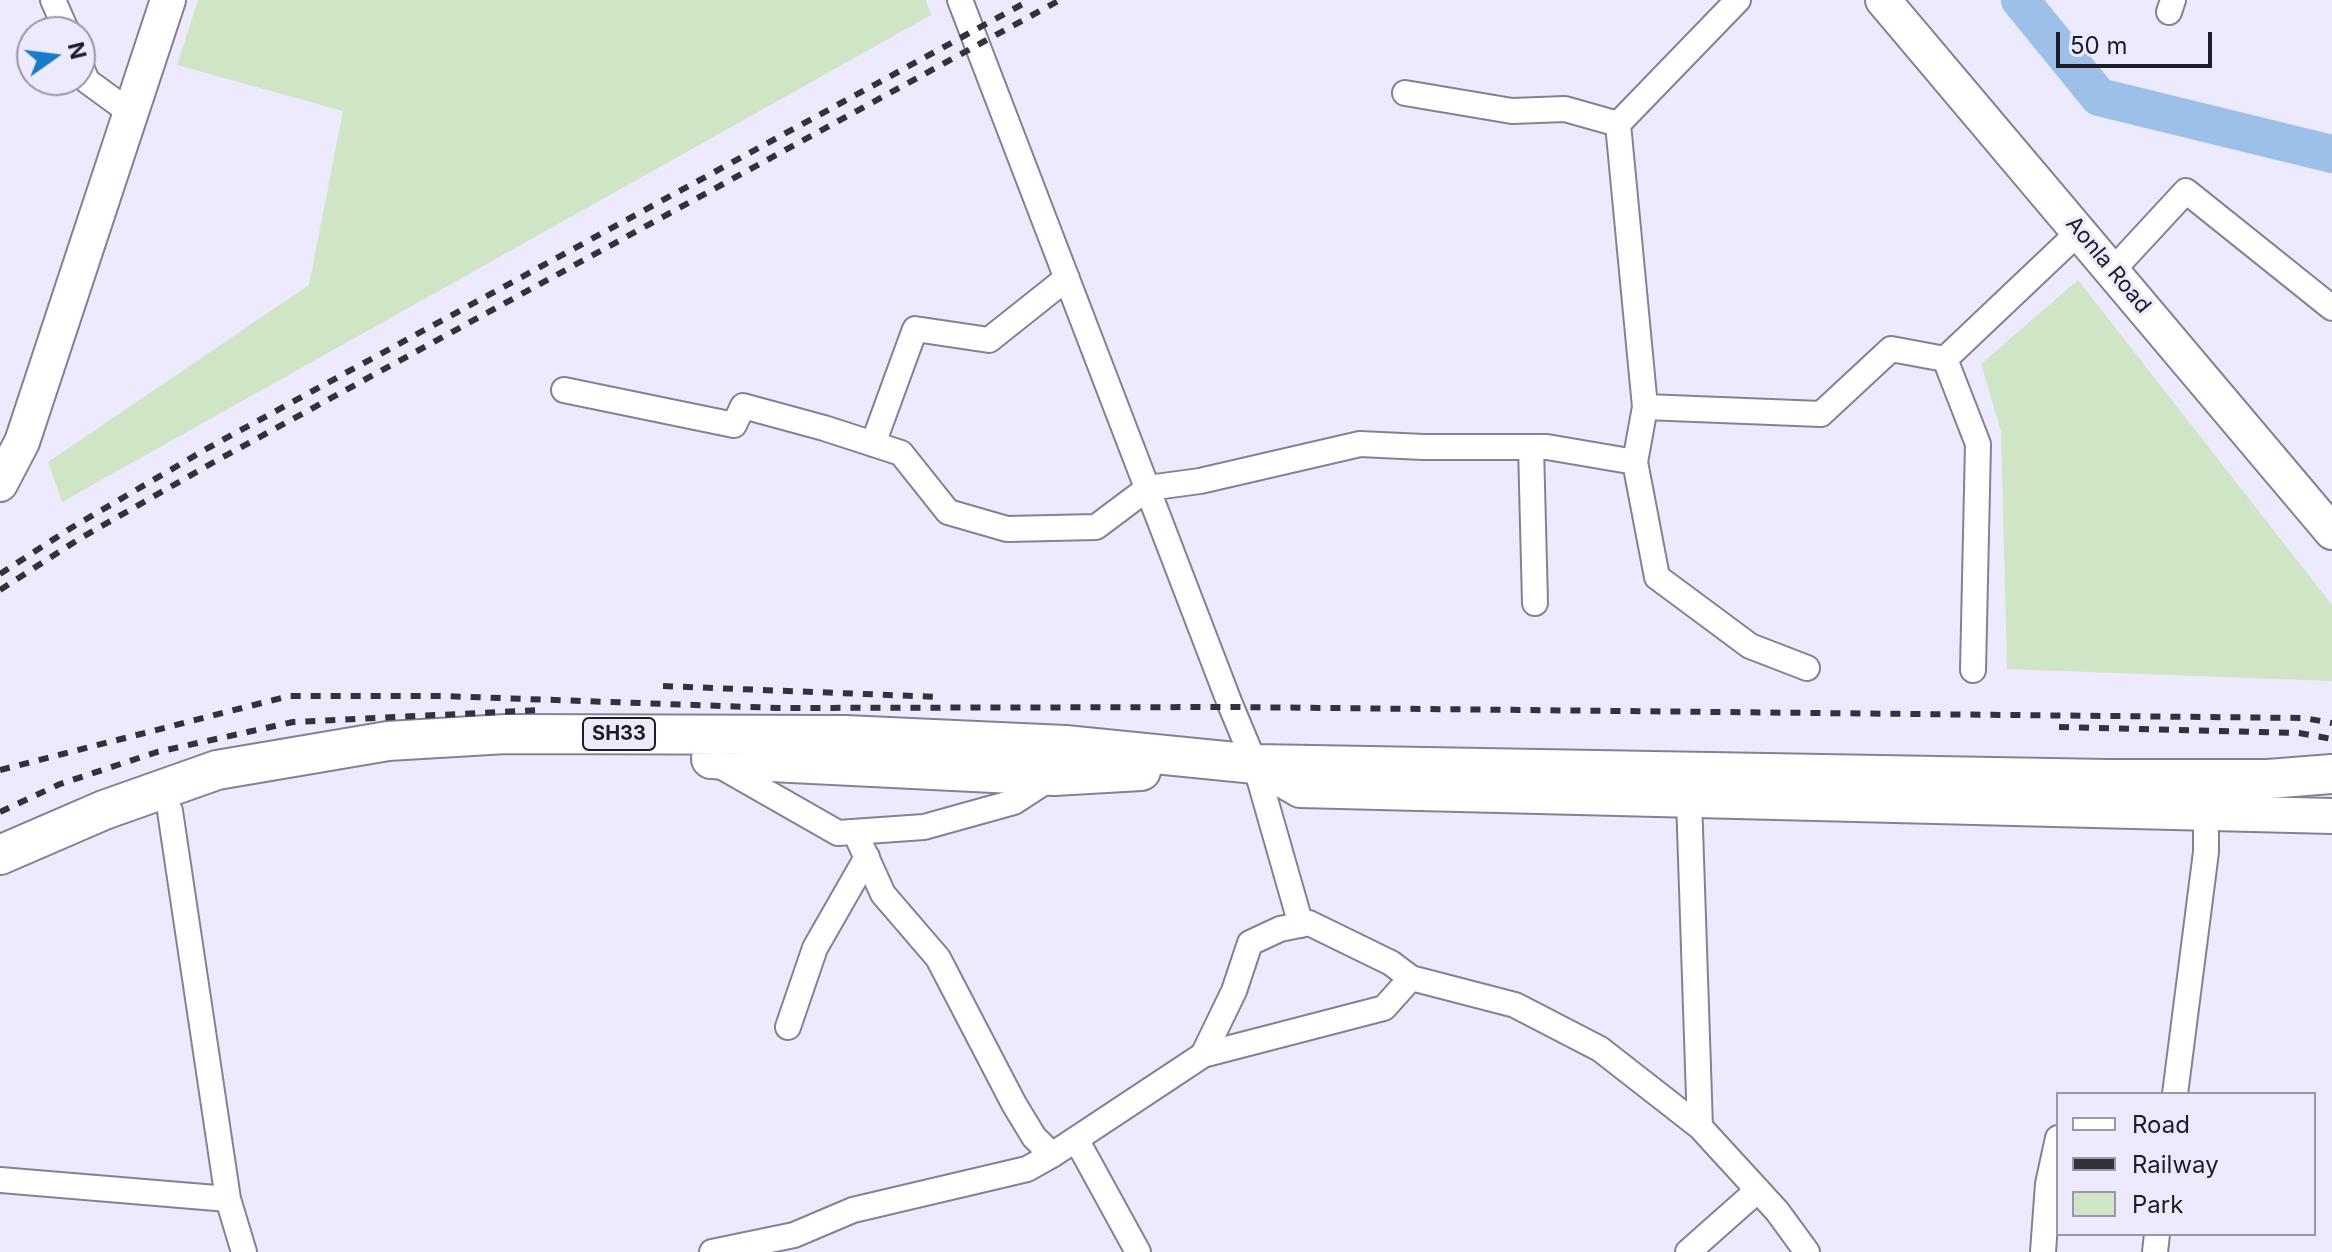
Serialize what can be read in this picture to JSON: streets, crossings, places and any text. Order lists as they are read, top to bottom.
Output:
{
  "streets": {
    "main road": ["SH33"],
    "street": ["Aonla Road"]
  },
  "legend": ["Road", "Railway", "Park"],
  "scale_bar": "50 m",
  "north": "right"
}
